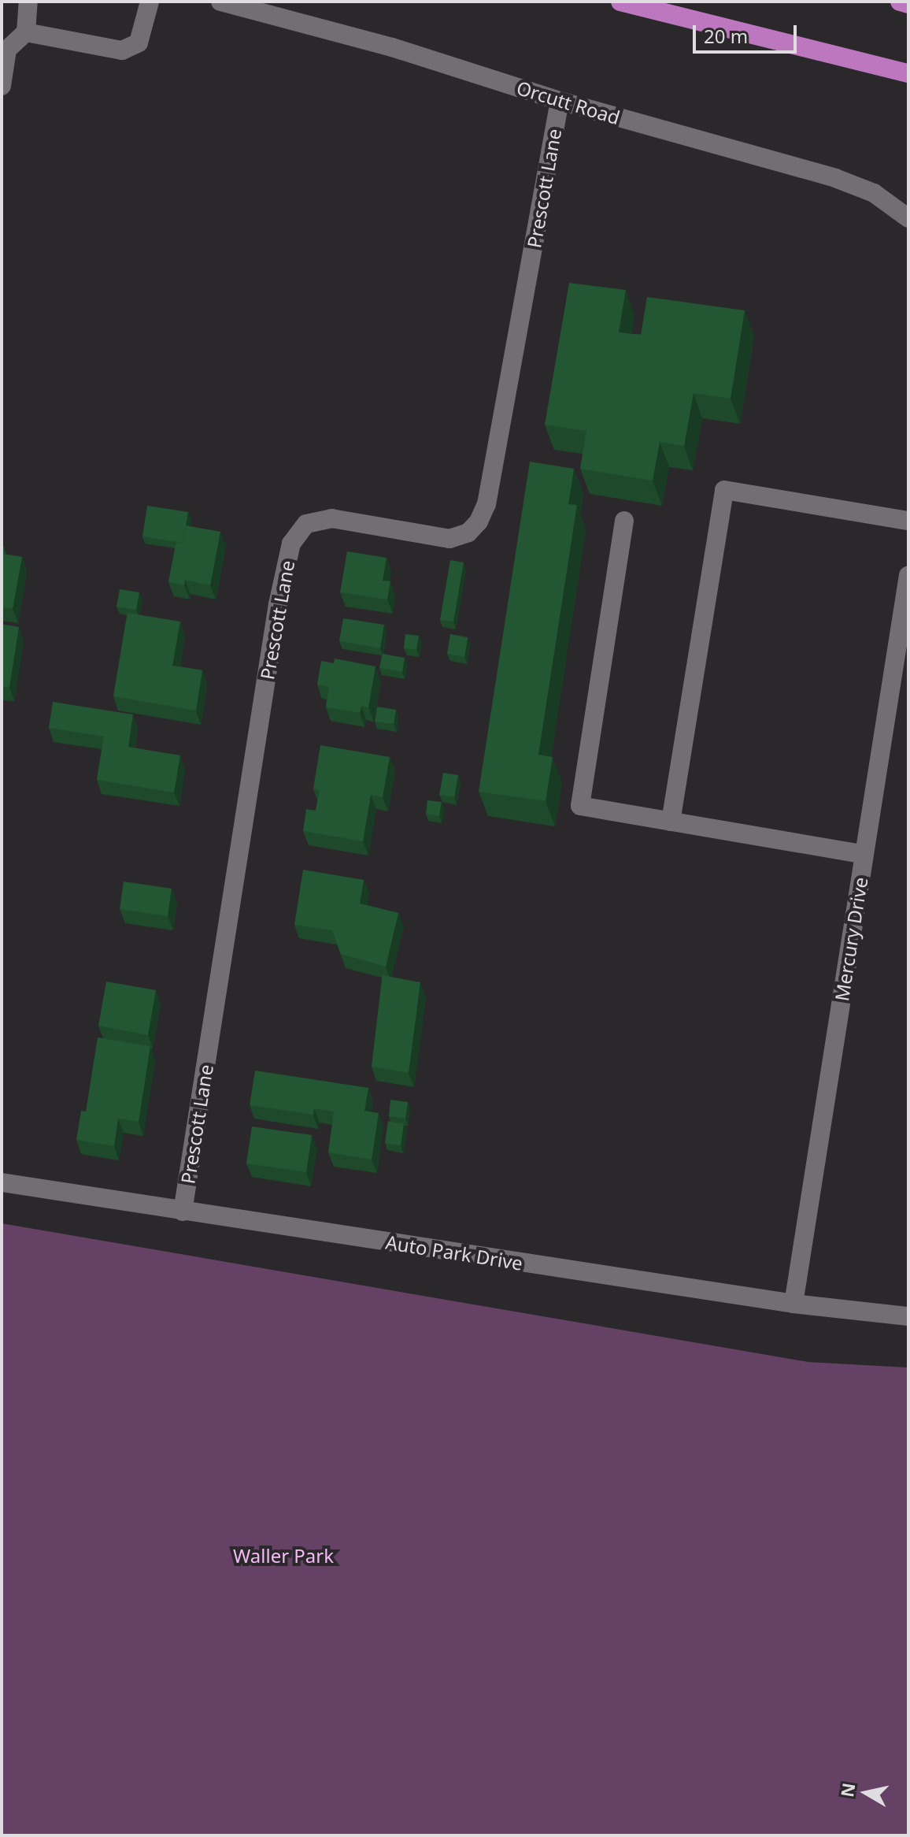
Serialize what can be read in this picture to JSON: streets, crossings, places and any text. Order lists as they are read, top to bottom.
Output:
{
  "streets": {
    "street": [
      "Orcutt Road",
      "Prescott Lane",
      "Mercury Drive",
      "Auto Park Drive"
    ]
  },
  "crossings": [
    ["Orcutt Road", "Prescott Lane"],
    ["Prescott Lane", "Auto Park Drive"],
    ["Mercury Drive", "Auto Park Drive"]
  ],
  "parks": ["Waller Park"],
  "scale_bar": "20 m",
  "north": "left"
}
